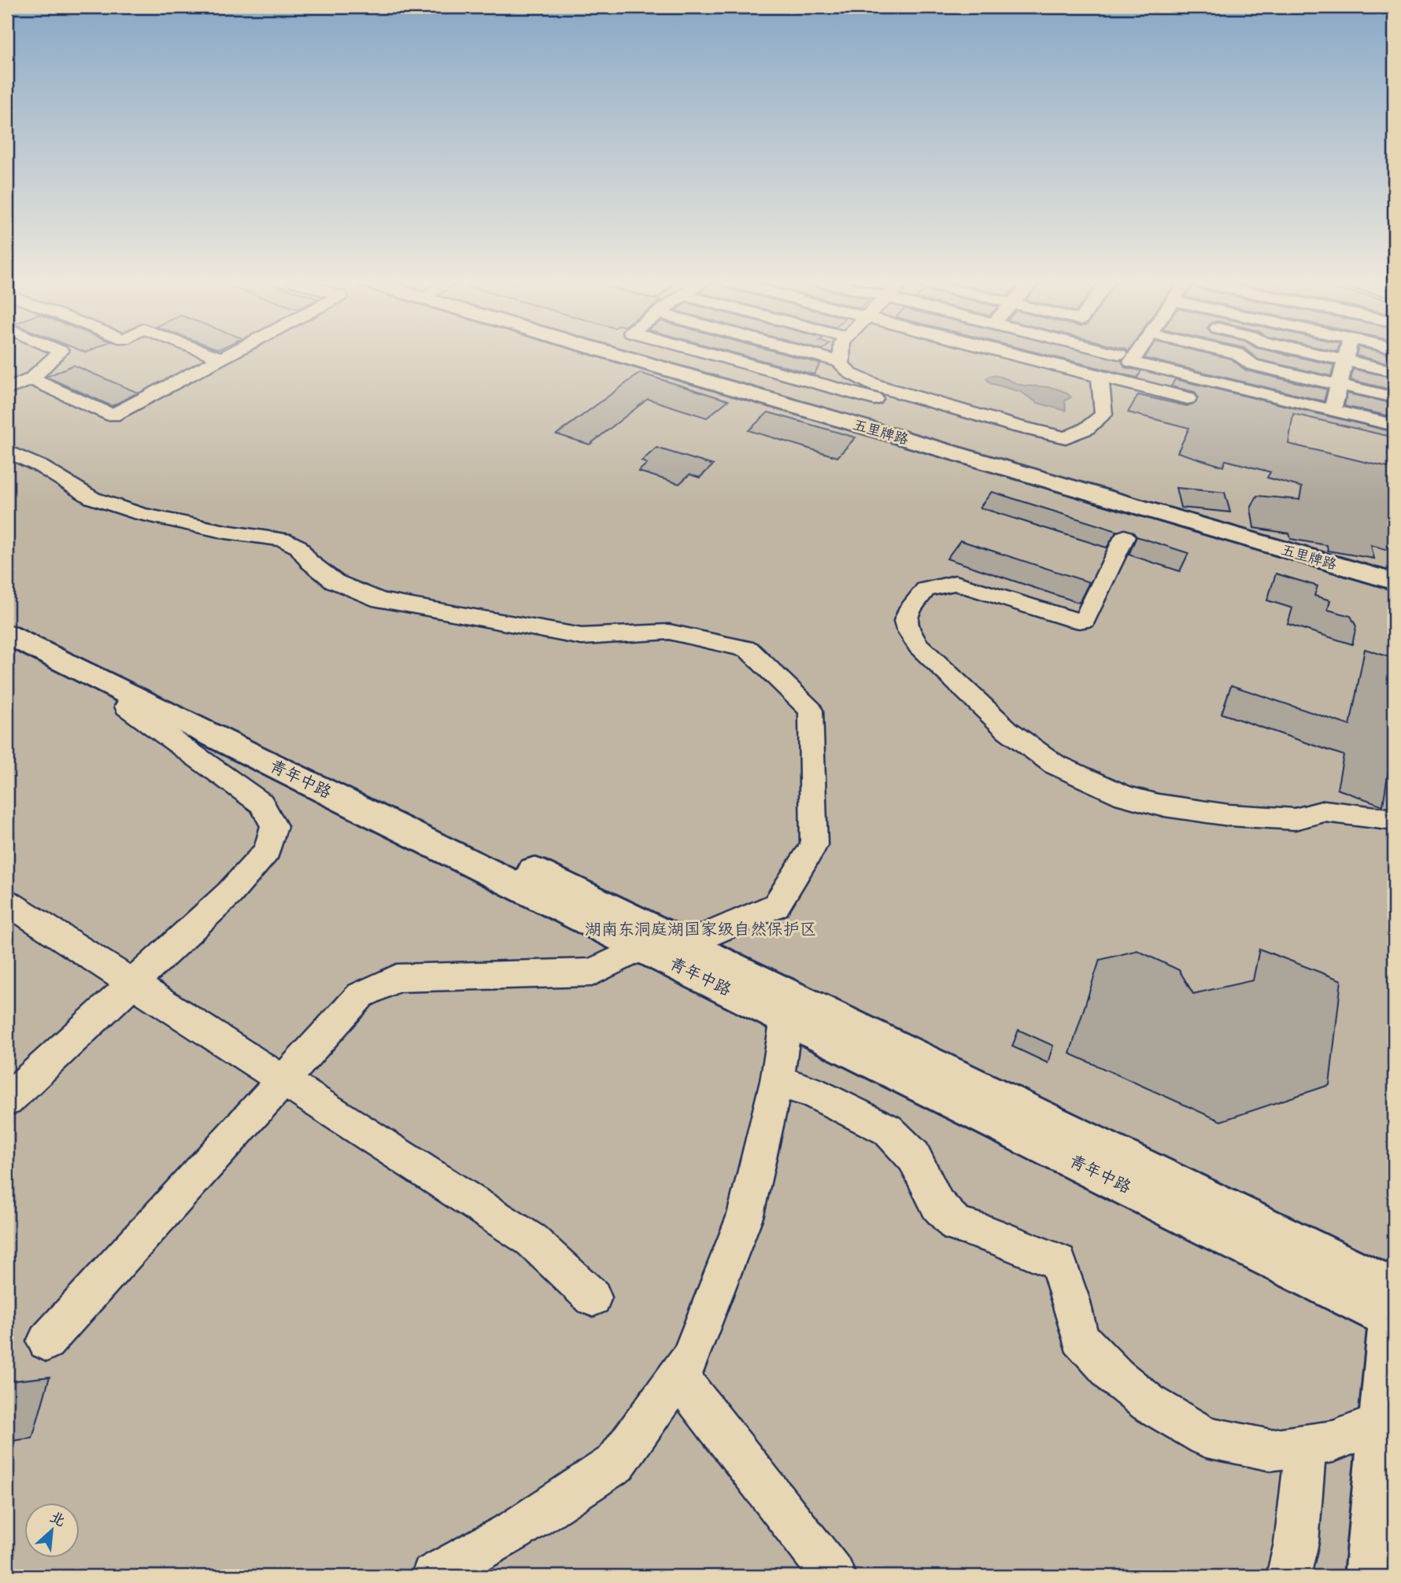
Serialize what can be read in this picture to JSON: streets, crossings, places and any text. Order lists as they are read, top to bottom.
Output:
{
  "streets": {
    "main road": ["五里牌路", "青年中路"]
  },
  "parks": ["湖南东洞庭湖国家级自然保护区"],
  "north": "top right"
}
